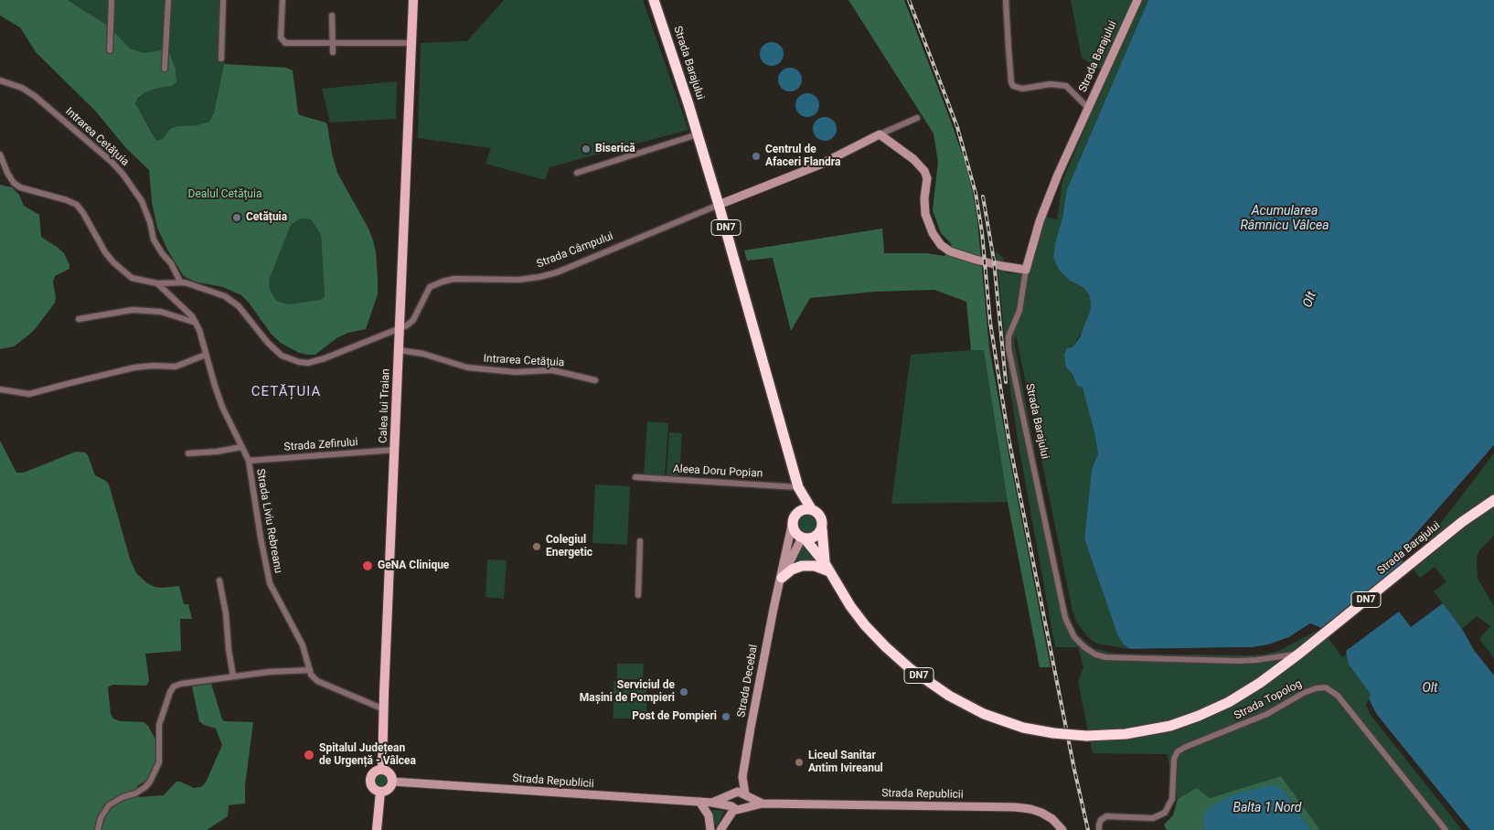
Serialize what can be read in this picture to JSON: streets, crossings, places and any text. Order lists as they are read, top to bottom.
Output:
{
  "streets": {
    "highway": ["Strada Barajului", "DN7"],
    "main road": ["Calea lui Traian"],
    "street": [
      "Intrarea Cetățuia",
      "Strada Câmpului",
      "Strada Zefirului",
      "Aleea Doru Popian",
      "Strada Liviu Rebreanu",
      "Strada Decebal",
      "Strada Topolog",
      "Strada Republicii"
    ]
  },
  "crossings": [
    ["Strada Barajului", "DN7"],
    ["Strada Barajului", "Strada Câmpului"],
    ["Strada Barajului", "Aleea Doru Popian"],
    ["Strada Barajului", "Strada Decebal"],
    ["Intrarea Cetățuia", "Calea lui Traian"],
    ["DN7", "Strada Decebal"],
    ["Strada Câmpului", "Calea lui Traian"],
    ["Calea lui Traian", "Strada Zefirului"],
    ["Calea lui Traian", "Strada Republicii"],
    ["Strada Zefirului", "Strada Liviu Rebreanu"],
    ["Strada Decebal", "Strada Republicii"]
  ],
  "districts": ["CETĂȚUIA"],
  "water": ["Acumularea Râmnicu Vâlcea", "Olt", "Balta 1 Nord"],
  "parks": ["Dealul Cetățuia"],
  "places": [
    "Biserică",
    "Centrul de Afaceri Flandra",
    "Cetățuia",
    "Colegiul Energetic",
    "GeNA Clinique",
    "Serviciul de Mașini de Pompieri",
    "Post de Pompieri",
    "Spitalul Județean de Urgență - Vâlcea",
    "Liceul Sanitar Antim Ivireanul"
  ]
}
